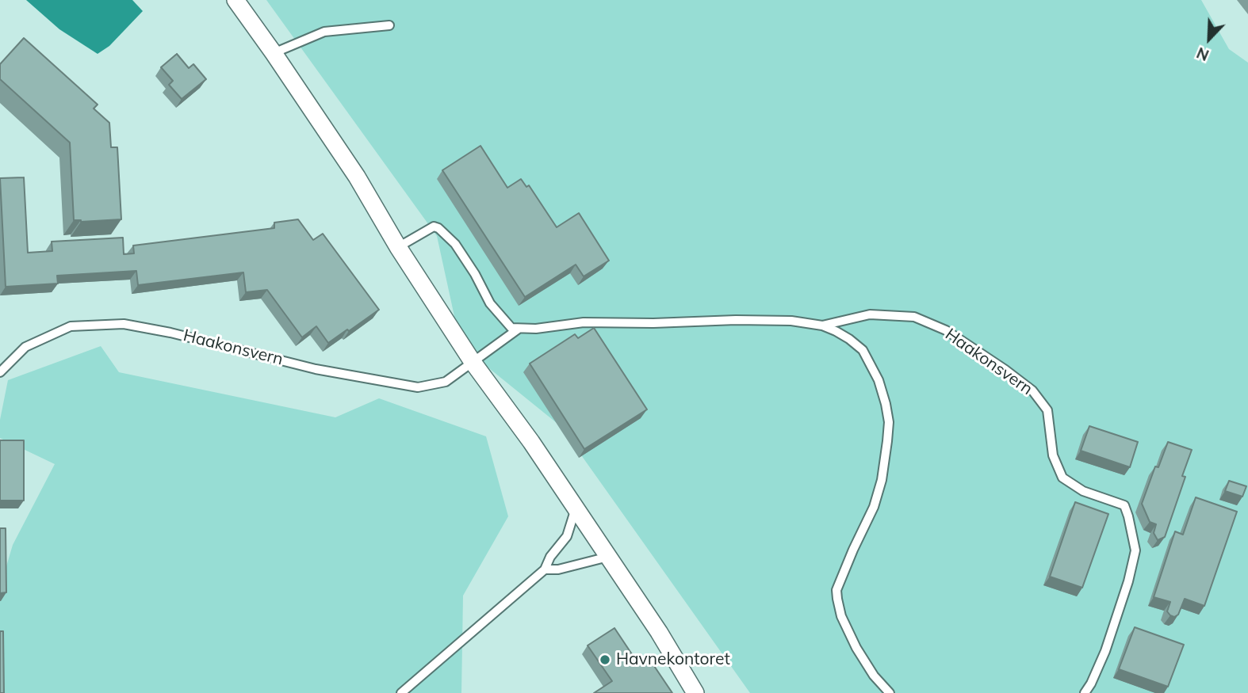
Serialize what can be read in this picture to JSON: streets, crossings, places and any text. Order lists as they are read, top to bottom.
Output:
{
  "streets": {
    "lane": ["Haakonsvern"]
  },
  "places": ["Havnekontoret"],
  "north": "bottom left"
}
